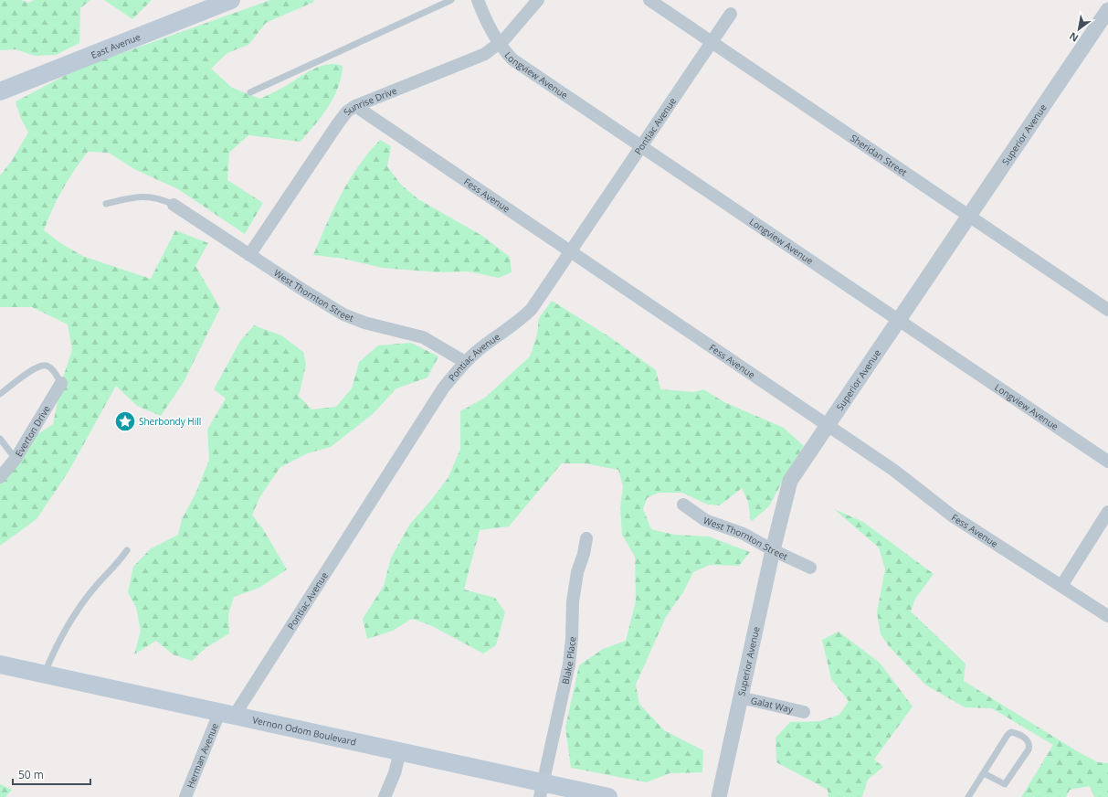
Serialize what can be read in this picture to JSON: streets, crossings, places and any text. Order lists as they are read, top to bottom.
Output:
{
  "streets": {
    "main road": ["East Avenue", "Vernon Odom Boulevard"],
    "street": [
      "Longview Avenue",
      "Sunrise Drive",
      "Pontiac Avenue",
      "Superior Avenue",
      "Sheridan Street",
      "Fess Avenue",
      "West Thornton Street",
      "Everton Drive",
      "Blake Place",
      "Galat Way",
      "Herman Avenue"
    ]
  },
  "crossings": [
    ["Longview Avenue", "Sunrise Drive"],
    ["Longview Avenue", "Pontiac Avenue"],
    ["Longview Avenue", "Superior Avenue"],
    ["Sunrise Drive", "Fess Avenue"],
    ["Sunrise Drive", "West Thornton Street"],
    ["Pontiac Avenue", "Sheridan Street"],
    ["Pontiac Avenue", "Fess Avenue"],
    ["Pontiac Avenue", "West Thornton Street"],
    ["Pontiac Avenue", "Vernon Odom Boulevard"],
    ["Pontiac Avenue", "Herman Avenue"],
    ["Superior Avenue", "Sheridan Street"],
    ["Superior Avenue", "Fess Avenue"],
    ["Superior Avenue", "West Thornton Street"],
    ["Superior Avenue", "Galat Way"],
    ["Blake Place", "Vernon Odom Boulevard"],
    ["Vernon Odom Boulevard", "Herman Avenue"]
  ],
  "places": {
    "place": ["Sherbondy Hill"]
  },
  "scale_bar": "50 m",
  "north": "bottom left"
}
